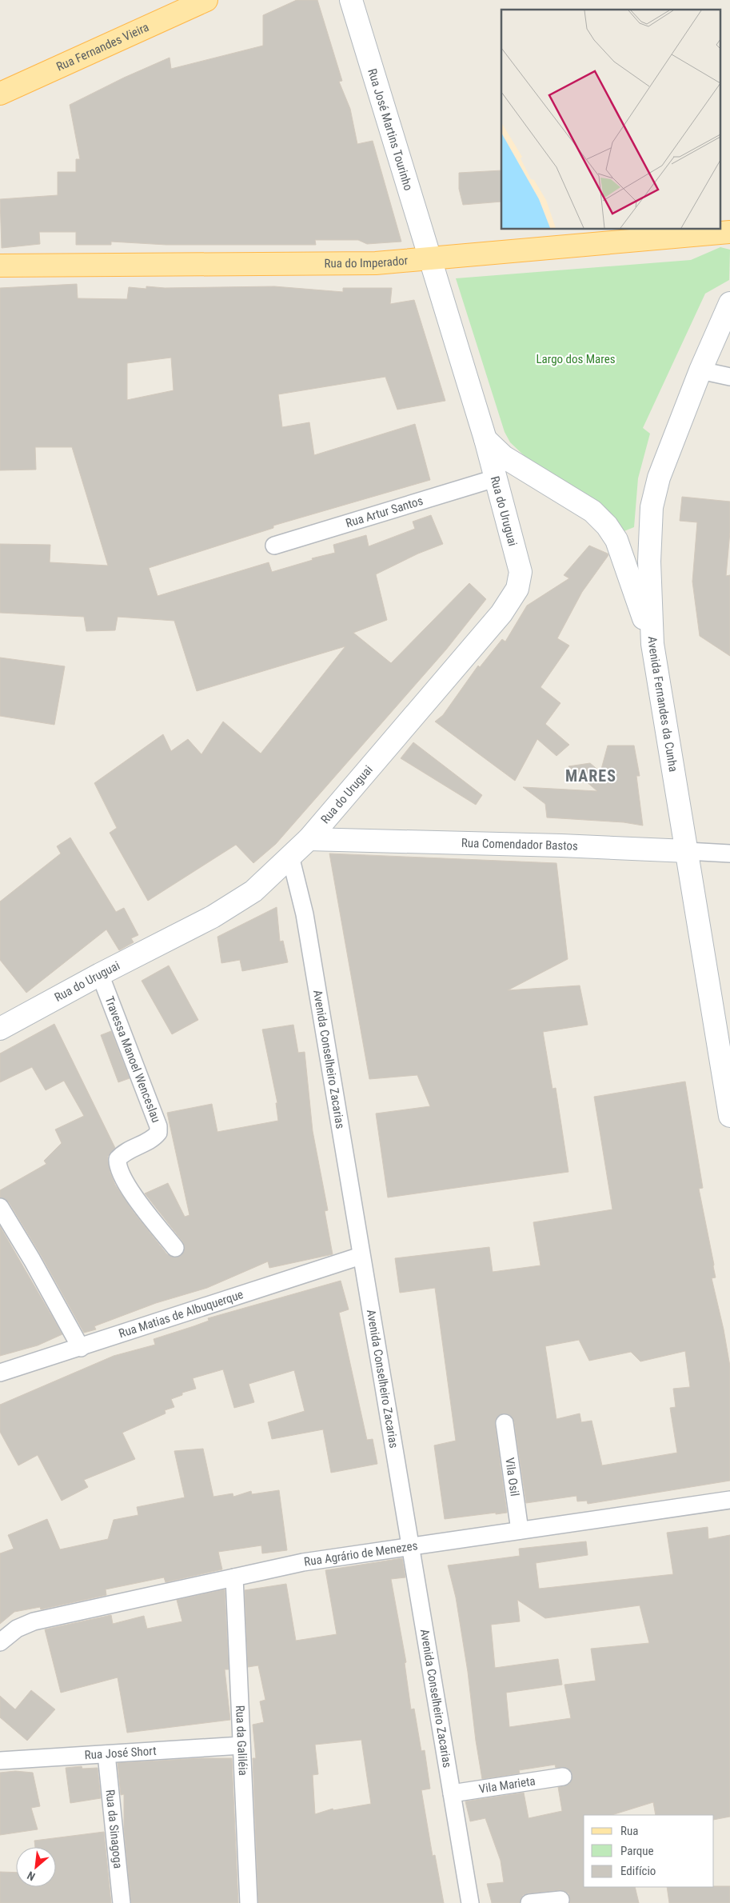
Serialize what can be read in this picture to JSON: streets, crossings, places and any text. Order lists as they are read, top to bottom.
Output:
{
  "streets": {
    "main road": [
      "Rua Fernandes Vieira",
      "Rua José Martins Tourinho",
      "Rua do Imperador",
      "Rua do Uruguai",
      "Avenida Fernandes da Cunha",
      "Rua Comendador Bastos"
    ],
    "street": [
      "Rua Artur Santos",
      "Travessa Manoel Wenceslau",
      "Avenida Conselheiro Zacarias",
      "Rua Matias de Albuquerque",
      "Vila Osil",
      "Rua Agrário de Menezes",
      "Rua da Galiléia",
      "Rua José Short",
      "Vila Marieta",
      "Rua da Sinagoga"
    ]
  },
  "crossings": [
    ["Rua José Martins Tourinho", "Rua do Imperador"],
    ["Rua do Uruguai", "Rua Artur Santos"],
    ["Rua do Uruguai", "Rua Comendador Bastos"],
    ["Rua do Uruguai", "Travessa Manoel Wenceslau"],
    ["Rua do Uruguai", "Avenida Conselheiro Zacarias"],
    ["Avenida Fernandes da Cunha", "Rua Comendador Bastos"],
    ["Avenida Conselheiro Zacarias", "Rua Matias de Albuquerque"],
    ["Avenida Conselheiro Zacarias", "Rua Agrário de Menezes"],
    ["Avenida Conselheiro Zacarias", "Vila Marieta"],
    ["Vila Osil", "Rua Agrário de Menezes"],
    ["Rua Agrário de Menezes", "Rua da Galiléia"],
    ["Rua da Galiléia", "Rua José Short"],
    ["Rua José Short", "Rua da Sinagoga"]
  ],
  "districts": ["MARES"],
  "parks": ["Largo dos Mares"],
  "legend": ["Rua", "Parque", "Edifício"],
  "north": "bottom left"
}
